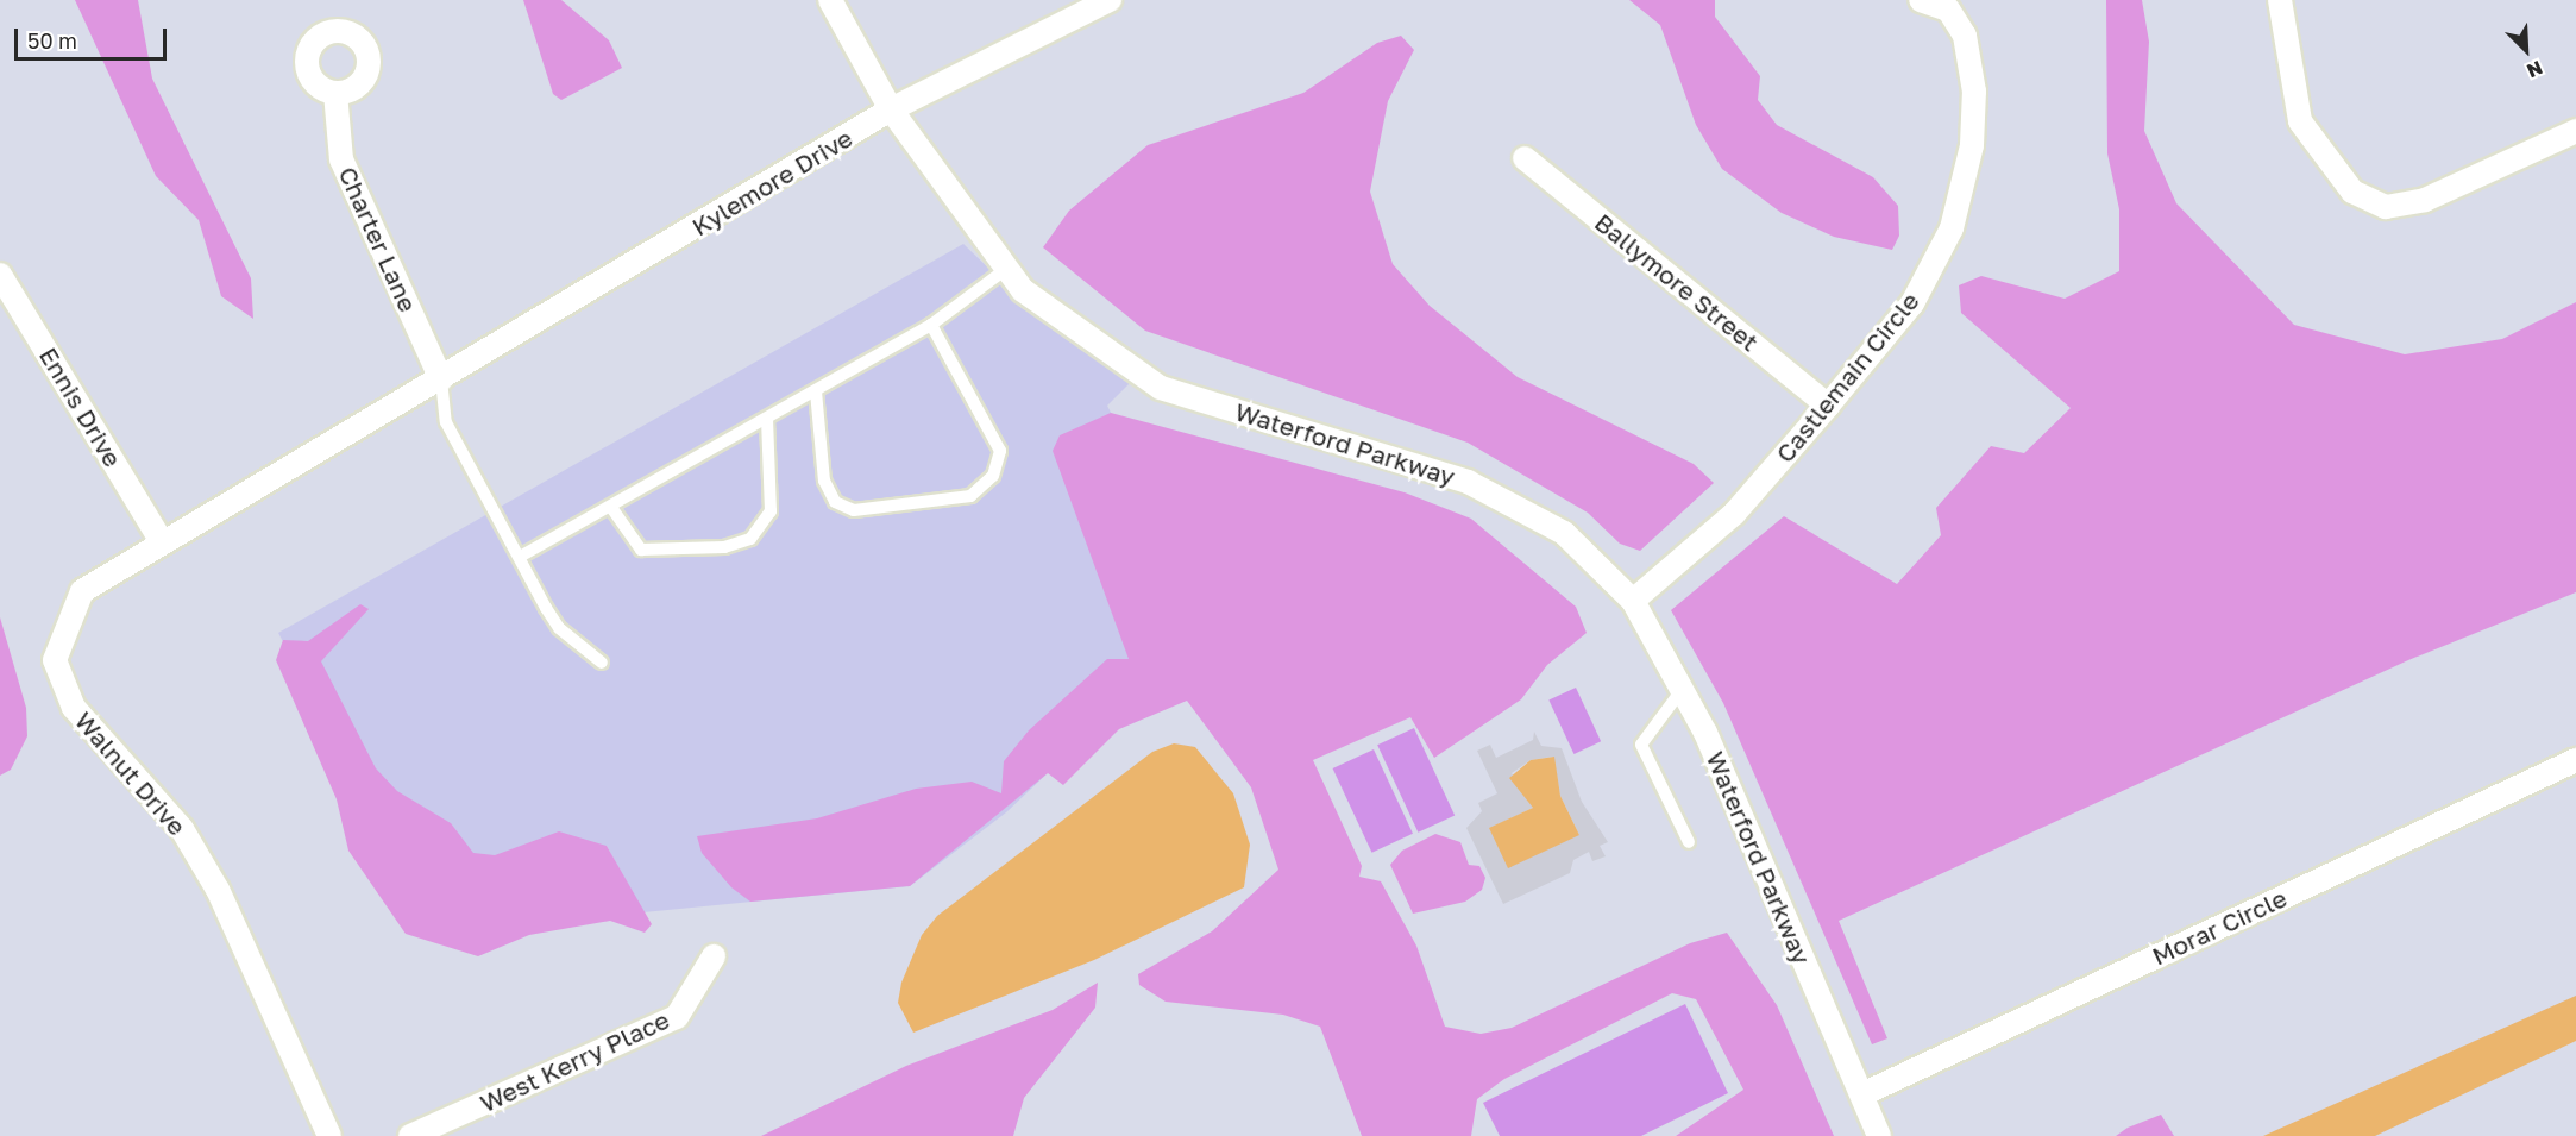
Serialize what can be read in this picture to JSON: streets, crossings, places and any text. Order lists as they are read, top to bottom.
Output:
{
  "streets": {
    "street": [
      "Kylemore Drive",
      "Charter Lane",
      "Ballymore Street",
      "Castlemain Circle",
      "Ennis Drive",
      "Waterford Parkway",
      "Walnut Drive",
      "Morar Circle",
      "West Kerry Place"
    ]
  },
  "crossings": [
    ["Kylemore Drive", "Charter Lane"],
    ["Kylemore Drive", "Waterford Parkway"],
    ["Kylemore Drive", "Walnut Drive"],
    ["Charter Lane", "Walnut Drive"],
    ["Ballymore Street", "Castlemain Circle"],
    ["Castlemain Circle", "Waterford Parkway"],
    ["Ennis Drive", "Walnut Drive"],
    ["Waterford Parkway", "Morar Circle"]
  ],
  "scale_bar": "50 m",
  "north": "bottom right"
}
